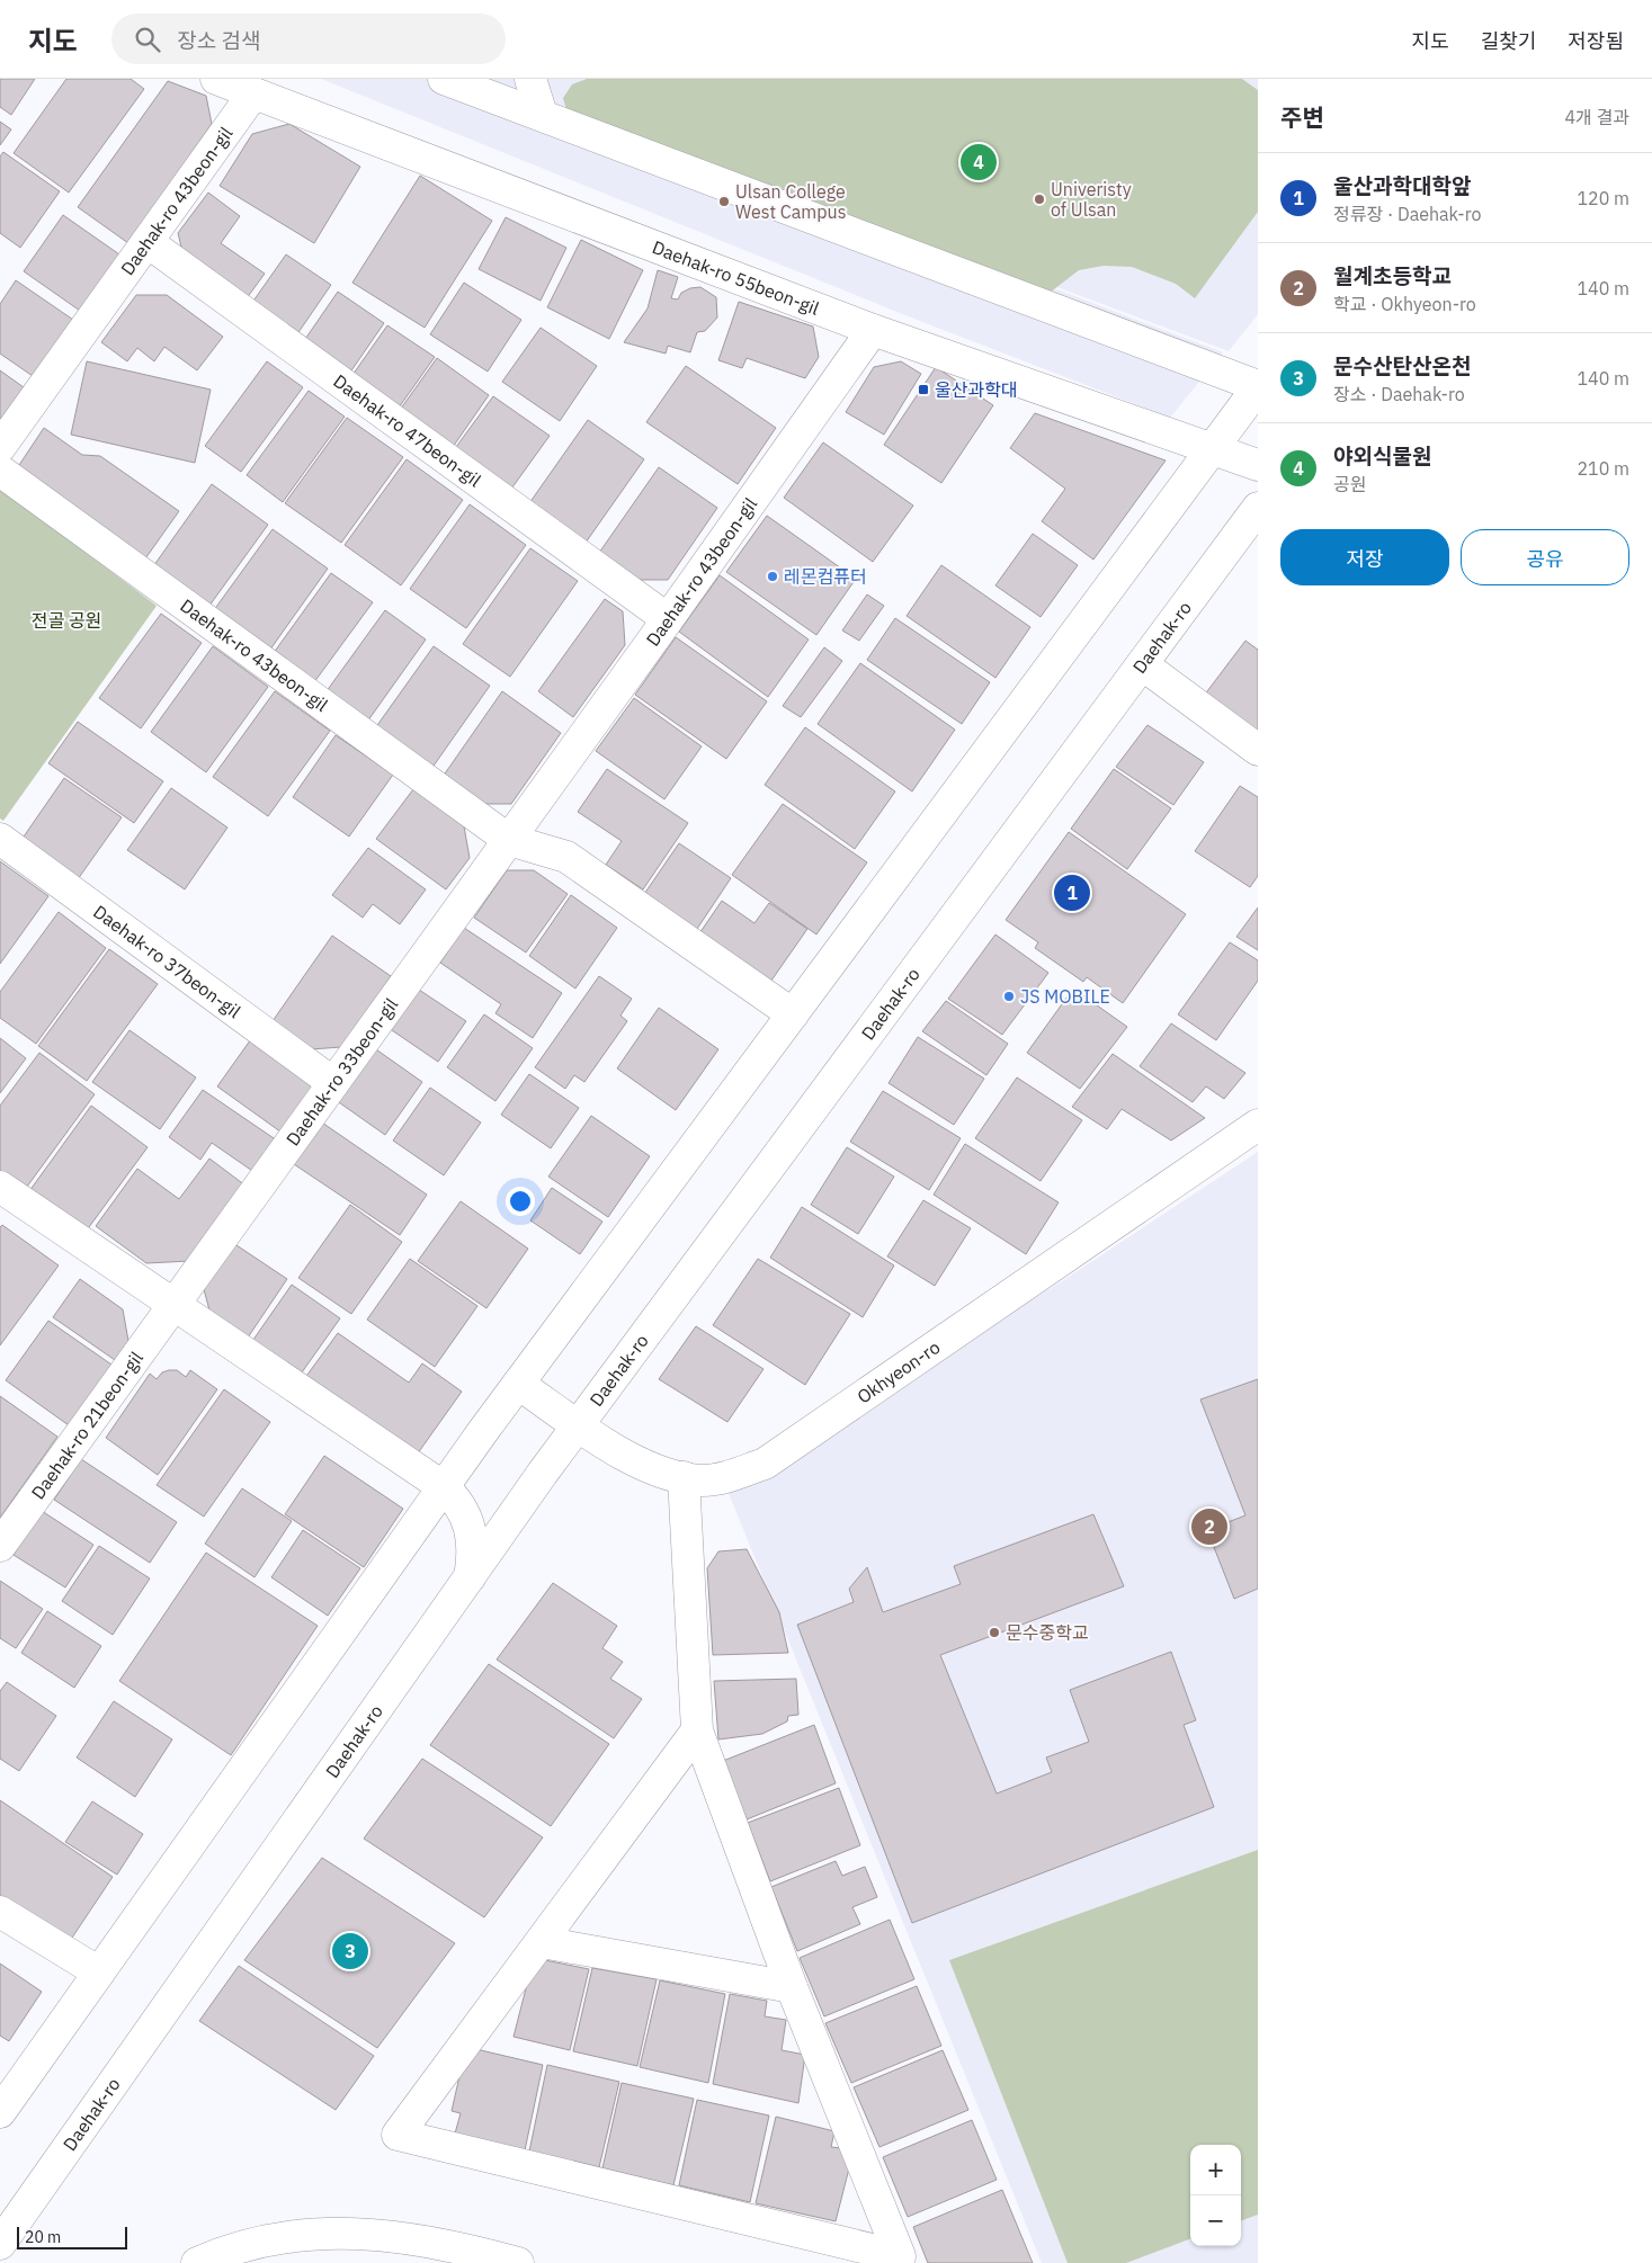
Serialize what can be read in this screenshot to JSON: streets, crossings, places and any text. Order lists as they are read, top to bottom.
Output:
{
  "streets": {
    "street": [
      "Daehak-ro 43beon-gil",
      "Daehak-ro 55beon-gil",
      "Daehak-ro 47beon-gil",
      "Daehak-ro",
      "Daehak-ro 37beon-gil",
      "Daehak-ro 33beon-gil",
      "Okhyeon-ro",
      "Daehak-ro 21beon-gil"
    ]
  },
  "crossings": [
    ["Daehak-ro 43beon-gil", "Daehak-ro 55beon-gil"],
    ["Daehak-ro 43beon-gil", "Daehak-ro 47beon-gil"],
    ["Daehak-ro 43beon-gil", "Daehak-ro 33beon-gil"],
    ["Daehak-ro", "Okhyeon-ro"],
    ["Daehak-ro 37beon-gil", "Daehak-ro 33beon-gil"],
    ["Daehak-ro 33beon-gil", "Daehak-ro 21beon-gil"]
  ],
  "parks": ["전골 공원"],
  "places": {
    "other": [
      "Univeristy of Ulsan",
      "Ulsan College West Campus",
      "레몬컴퓨터",
      "JS MOBILE",
      "문수중학교"
    ],
    "transit": ["울산과학대"]
  },
  "scale_bar": "20 m",
  "page": {
    "header": "지도",
    "search": "장소 검색",
    "nav": ["지도", "길찾기", "저장됨"],
    "heading": ["주변", "4개 결과"],
    "pins": [
      "4",
      "1",
      "2",
      "3"
    ],
    "list": [
      {
        "mark": "1",
        "name": "울산과학대학앞",
        "note": "정류장 · Daehak-ro",
        "value": "120 m"
      },
      {
        "mark": "2",
        "name": "월계초등학교",
        "note": "학교 · Okhyeon-ro",
        "value": "140 m"
      },
      {
        "mark": "3",
        "name": "문수산탄산온천",
        "note": "장소 · Daehak-ro",
        "value": "140 m"
      },
      {
        "mark": "4",
        "name": "야외식물원",
        "note": "공원",
        "value": "210 m"
      }
    ],
    "buttons": ["저장", "공유"],
    "map_buttons": ["+", "−"],
    "scale": "20 m"
  }
}
